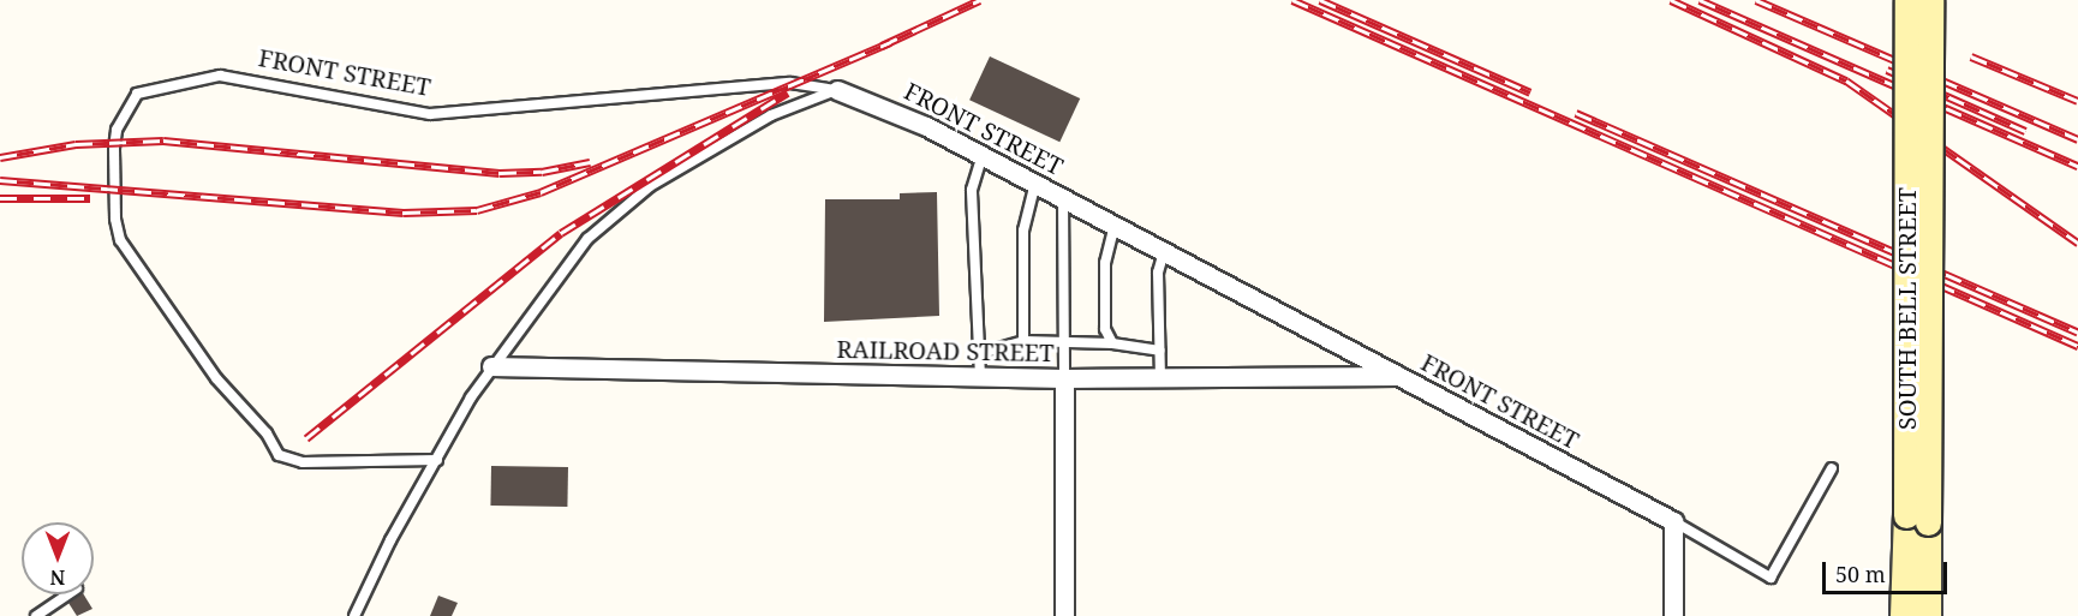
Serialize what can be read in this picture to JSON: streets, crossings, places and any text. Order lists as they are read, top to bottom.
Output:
{
  "streets": {
    "main road": ["SOUTH BELL STREET"],
    "street": ["FRONT STREET", "RAILROAD STREET"]
  },
  "crossings": [
    ["FRONT STREET", "RAILROAD STREET"]
  ],
  "scale_bar": "50 m",
  "north": "bottom"
}
